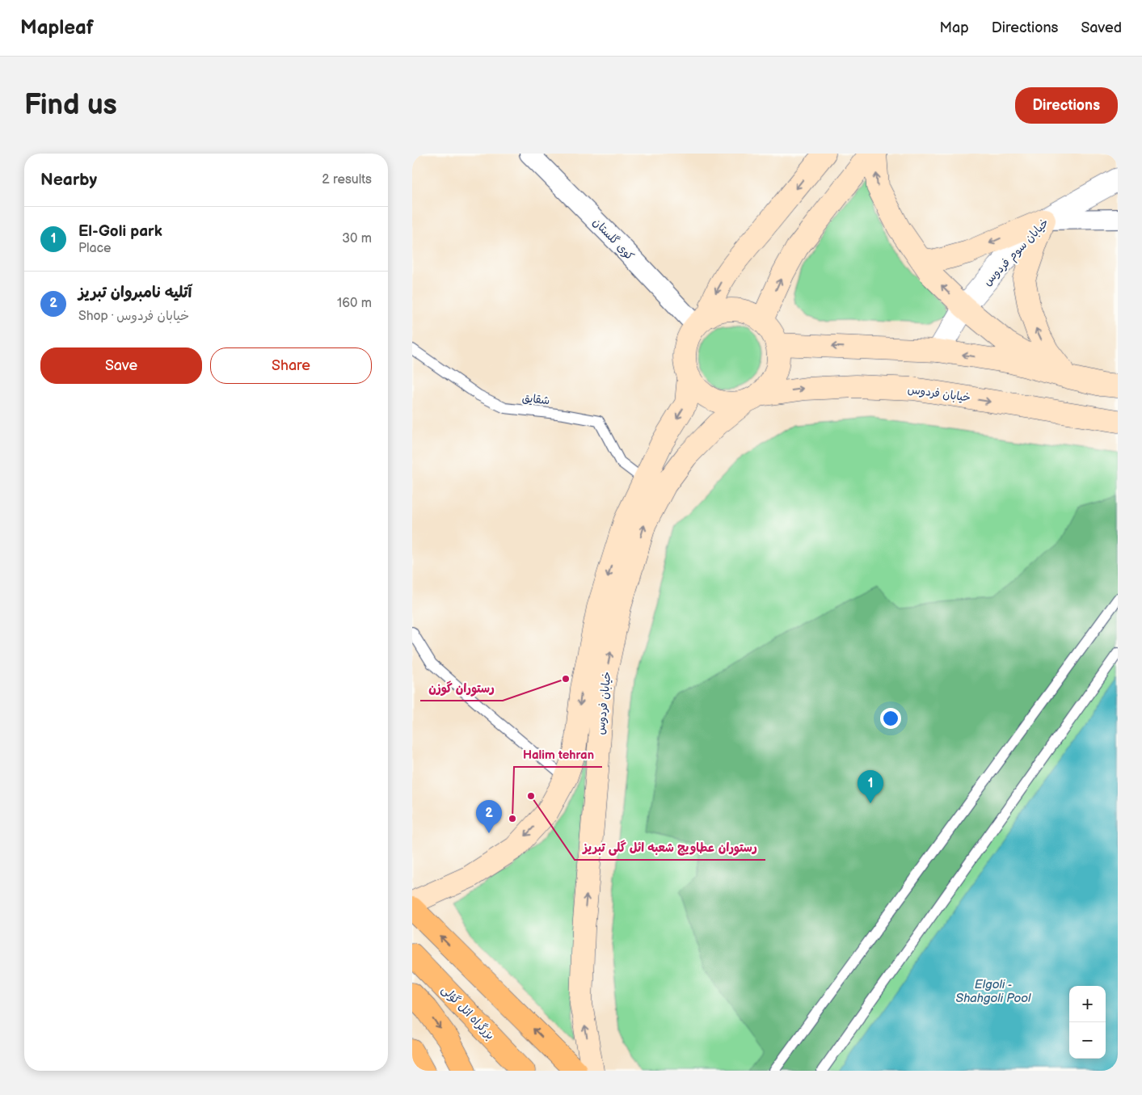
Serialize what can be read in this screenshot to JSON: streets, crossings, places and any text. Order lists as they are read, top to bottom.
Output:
{
  "streets": {
    "highway": ["بزرگراه ائل گؤلی"],
    "main road": ["خیابان فردوس"],
    "street": ["کوی گلستان", "خیابان سوم فردوس"],
    "lane": ["شقایق"]
  },
  "crossings": [
    ["کوی گلستان", "خیابان فردوس"],
    ["خیابان فردوس", "شقایق"]
  ],
  "water": ["Elgoli - Shahgoli Pool"],
  "places": ["رستوران گوزن", "رستوران عطاویچ شعبه ائل گلی تبریز", "Halim tehran"],
  "page": {
    "header": "Mapleaf",
    "nav": ["Map", "Directions", "Saved"],
    "buttons": [
      "Directions",
      ["Save", "Share"]
    ],
    "title": "Find us",
    "heading": ["Nearby", "2 results"],
    "list": [
      {
        "mark": "1",
        "name": "El-Goli park",
        "note": "Place",
        "value": "30 m"
      },
      {
        "mark": "2",
        "name": "آتلیه نامبروان تبریز",
        "note": "Shop · خیابان فردوس",
        "value": "160 m"
      }
    ],
    "pins": ["1", "2"],
    "map_buttons": ["+", "−"]
  }
}
